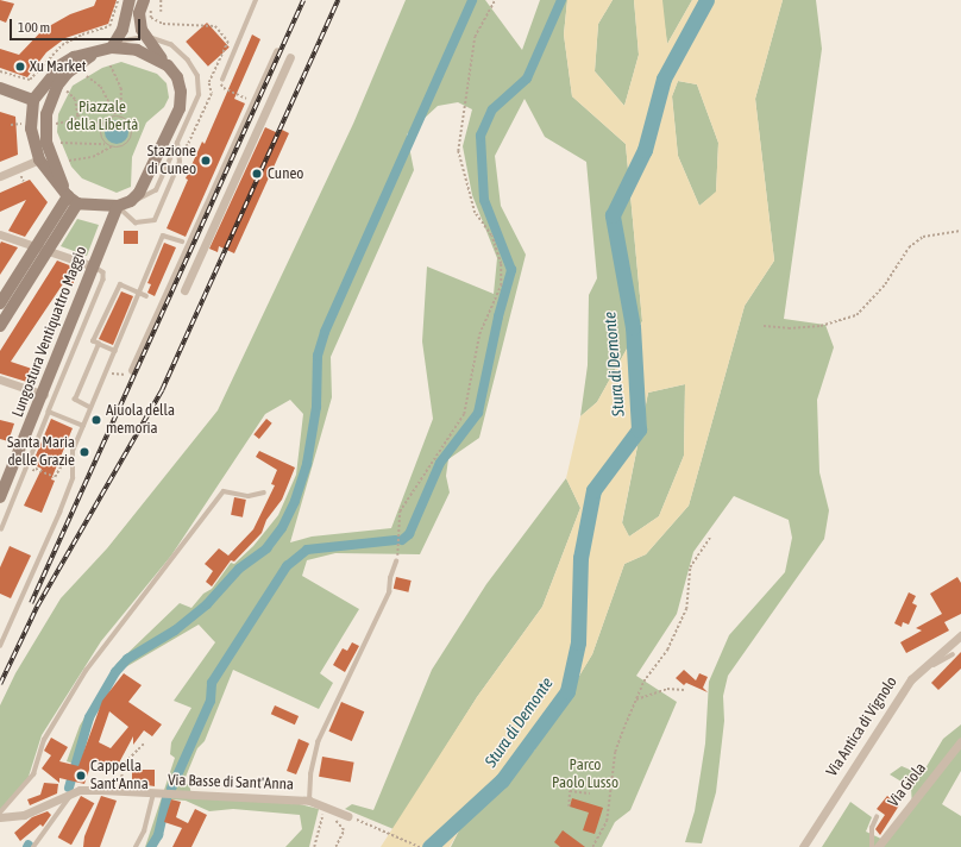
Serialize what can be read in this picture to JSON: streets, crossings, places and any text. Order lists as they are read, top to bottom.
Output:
{
  "streets": {
    "main road": ["Lungostura Ventiquattro Maggio"],
    "street": ["Via Antica di Vignolo", "Via Basse di Sant'Anna", "Via Giola"]
  },
  "water": ["Stura di Demonte"],
  "parks": ["Piazzale della Libertà", "Parco Paolo Lusso"],
  "places": [
    "Xu Market",
    "Stazione di Cuneo",
    "Cuneo",
    "Aiuola della memoria",
    "Santa Maria delle Grazie",
    "Cappella Sant'Anna"
  ],
  "scale_bar": "100 m"
}
